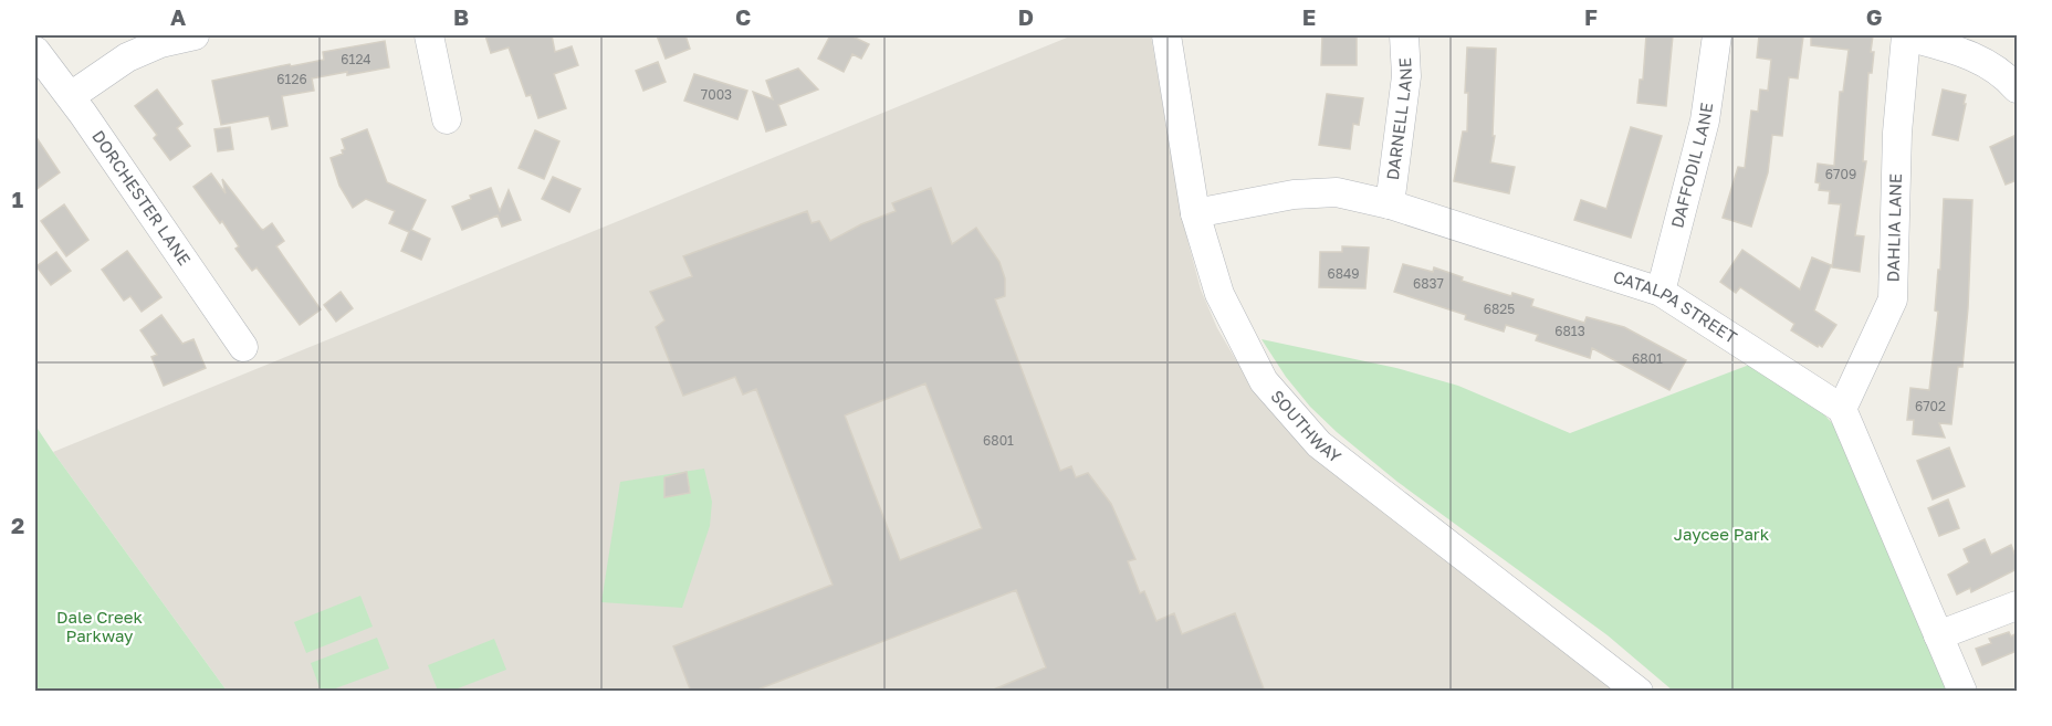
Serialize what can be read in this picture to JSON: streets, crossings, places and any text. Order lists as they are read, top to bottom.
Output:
{
  "streets": {
    "street": [
      "DARNELL LANE",
      "DAFFODIL LANE",
      "DORCHESTER LANE",
      "DAHLIA LANE",
      "CATALPA STREET",
      "SOUTHWAY"
    ]
  },
  "crossings": [
    ["DARNELL LANE", "CATALPA STREET"],
    ["DAFFODIL LANE", "CATALPA STREET"],
    ["DAHLIA LANE", "CATALPA STREET"],
    ["CATALPA STREET", "SOUTHWAY"]
  ],
  "parks": ["Jaycee Park", "Dale Creek Parkway"],
  "house_numbers": [
    "6124",
    "6126",
    "7003",
    "6709",
    "6849",
    "6837",
    "6825",
    "6813",
    "6801",
    "6702",
    "6801"
  ],
  "grid": {
    "columns": [
      "A",
      "B",
      "C",
      "D",
      "E",
      "F",
      "G"
    ],
    "rows": ["1", "2"]
  }
}
